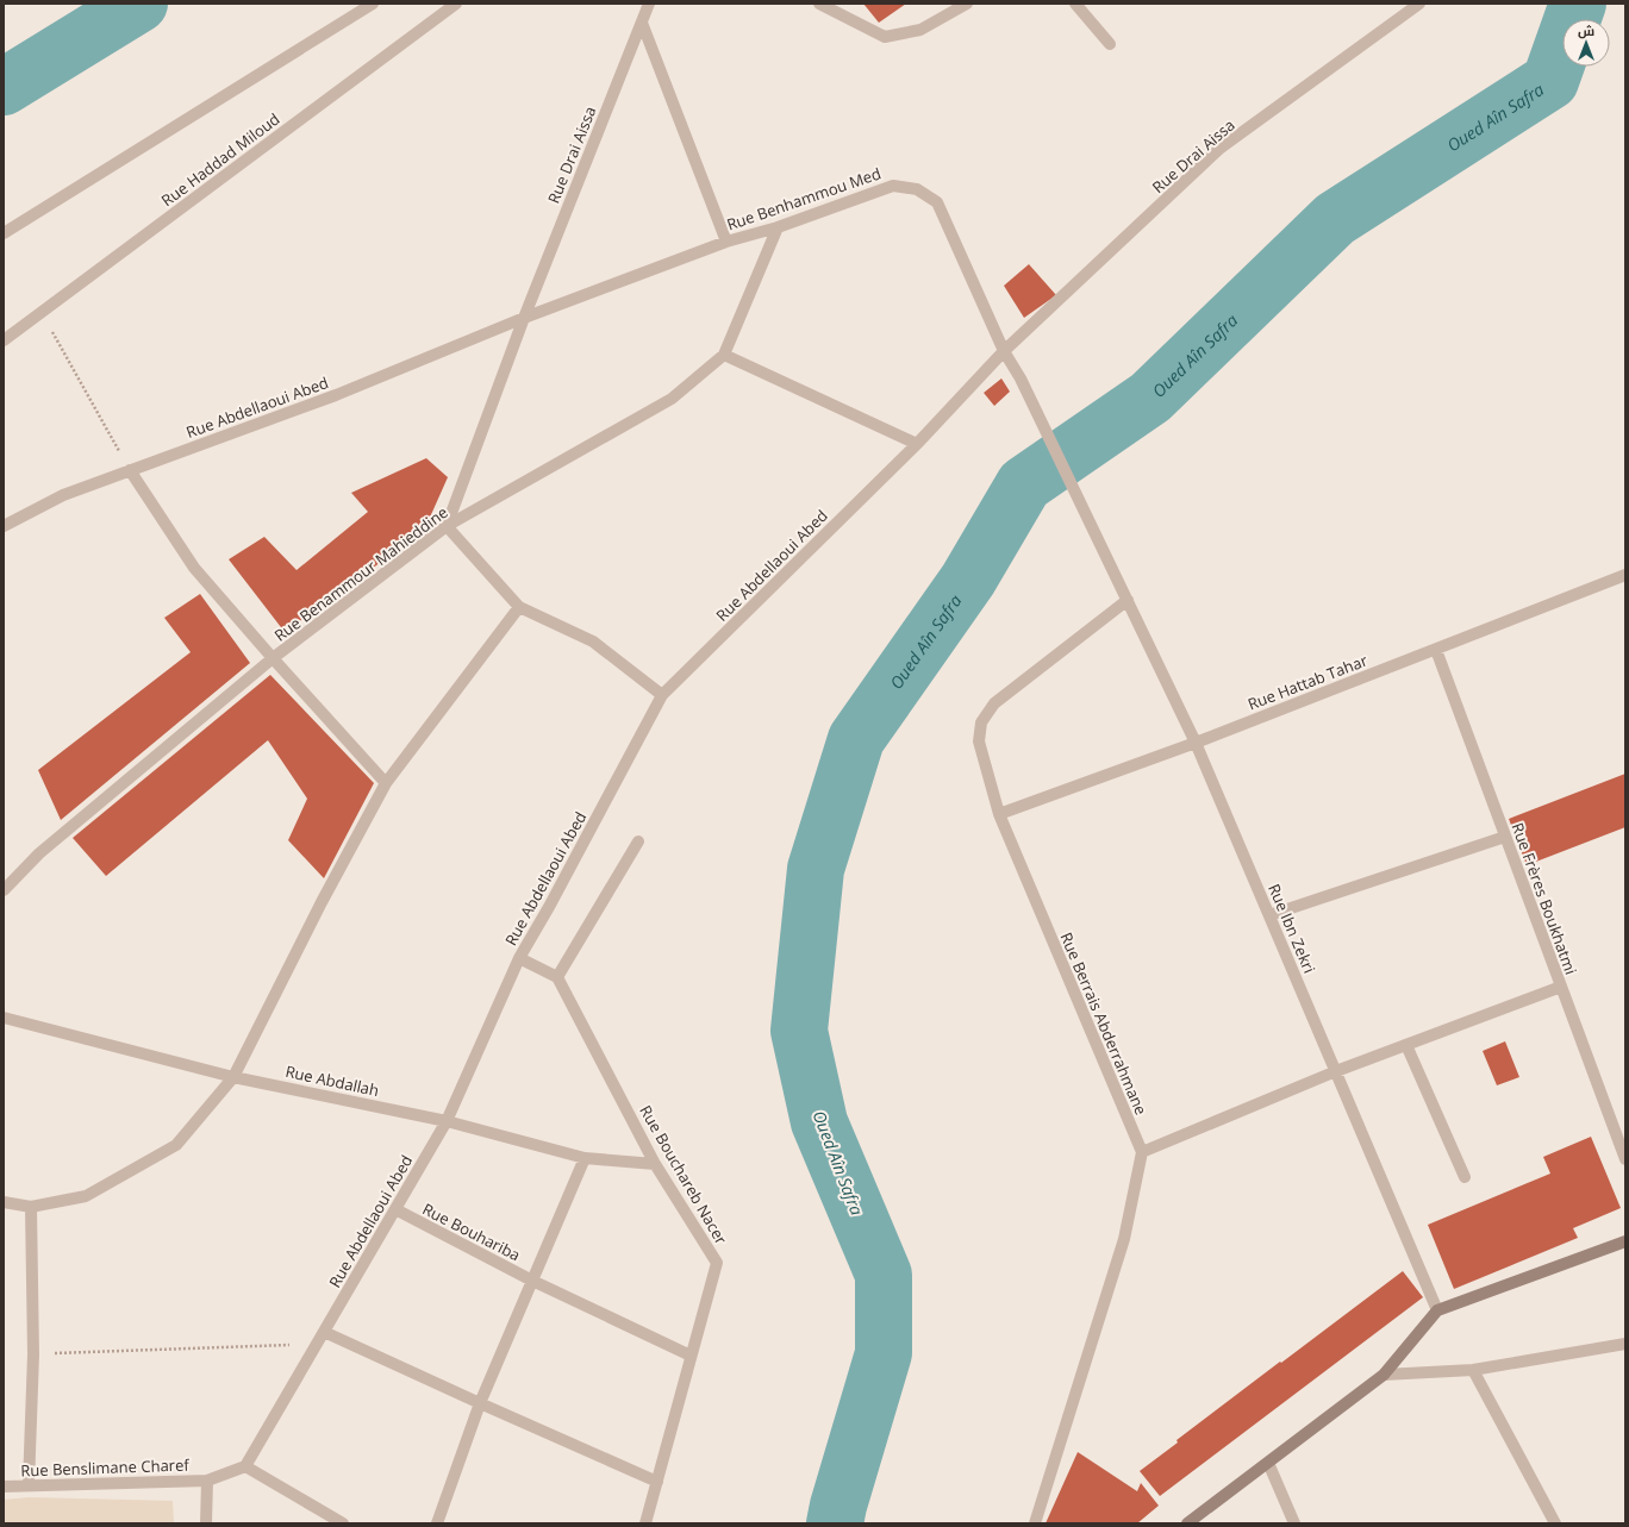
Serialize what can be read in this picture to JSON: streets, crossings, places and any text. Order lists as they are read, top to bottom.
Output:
{
  "streets": {
    "street": [
      "Rue Drai Aissa",
      "Rue Haddad Miloud",
      "Rue Benhammou Med",
      "Rue Abdellaoui Abed",
      "Rue Benammour Mahieddine",
      "Rue Hattab Tahar",
      "Rue Frères Boukhatmi",
      "Rue Ibn Zekri",
      "Rue Berrais Abderrahmane",
      "Rue Abdallah",
      "Rue Bouchareb Nacer",
      "Rue Bouhariba",
      "Rue Benslimane Charef"
    ]
  },
  "crossings": [
    ["Rue Drai Aissa", "Rue Benhammou Med"],
    ["Rue Drai Aissa", "Rue Abdellaoui Abed"],
    ["Rue Drai Aissa", "Rue Benammour Mahieddine"],
    ["Rue Benhammou Med", "Rue Abdellaoui Abed"],
    ["Rue Benhammou Med", "Rue Benammour Mahieddine"],
    ["Rue Benhammou Med", "Rue Ibn Zekri"],
    ["Rue Abdellaoui Abed", "Rue Abdallah"],
    ["Rue Abdellaoui Abed", "Rue Bouhariba"],
    ["Rue Hattab Tahar", "Rue Frères Boukhatmi"],
    ["Rue Hattab Tahar", "Rue Ibn Zekri"],
    ["Rue Hattab Tahar", "Rue Berrais Abderrahmane"],
    ["Rue Ibn Zekri", "Rue Berrais Abderrahmane"],
    ["Rue Abdallah", "Rue Bouchareb Nacer"],
    ["Rue Bouchareb Nacer", "Rue Bouhariba"]
  ],
  "water": ["Oued Aîn Safra"],
  "north": "top"
}
